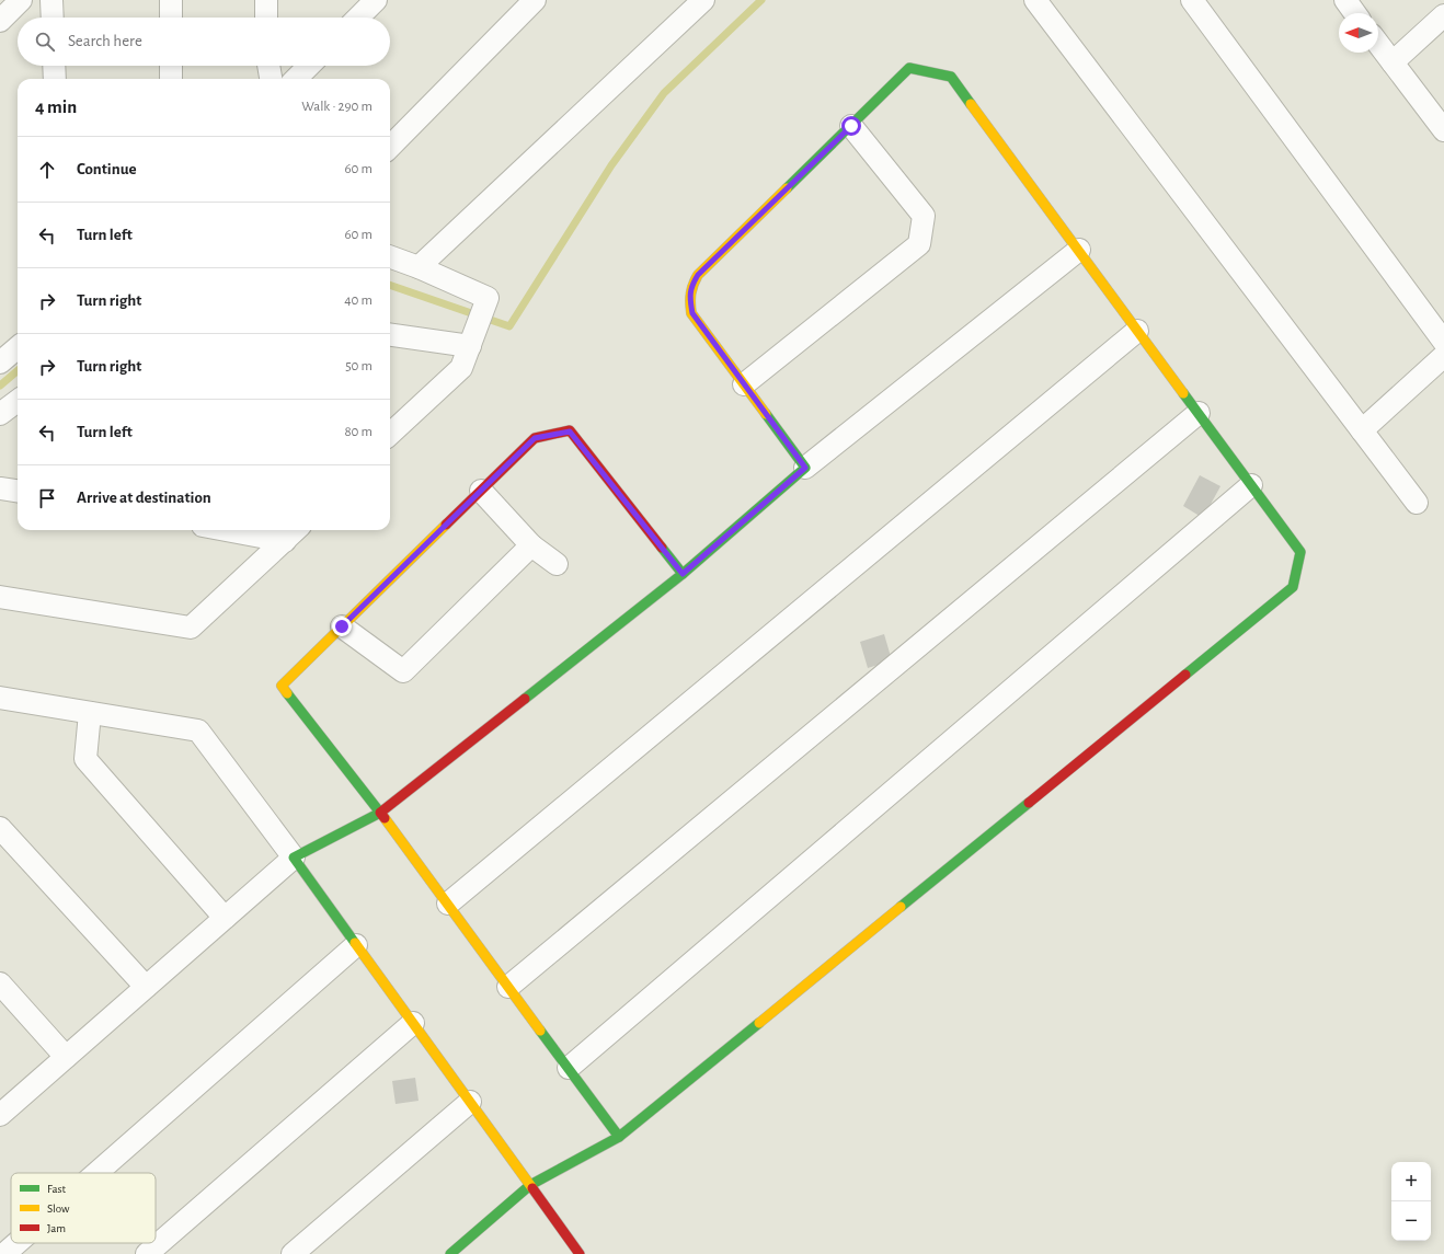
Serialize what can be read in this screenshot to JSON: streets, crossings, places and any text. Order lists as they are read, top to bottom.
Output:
{
  "legend": ["Fast", "Slow", "Jam"],
  "north": "left",
  "page": {
    "search": "Search here",
    "heading": ["4 min", "Walk · 290 m"],
    "list": [
      ["Continue", "60 m"],
      ["Turn left", "60 m"],
      ["Turn right", "40 m"],
      ["Turn right", "50 m"],
      ["Turn left", "80 m"],
      "Arrive at destination"
    ],
    "map_buttons": ["+", "−"]
  }
}
